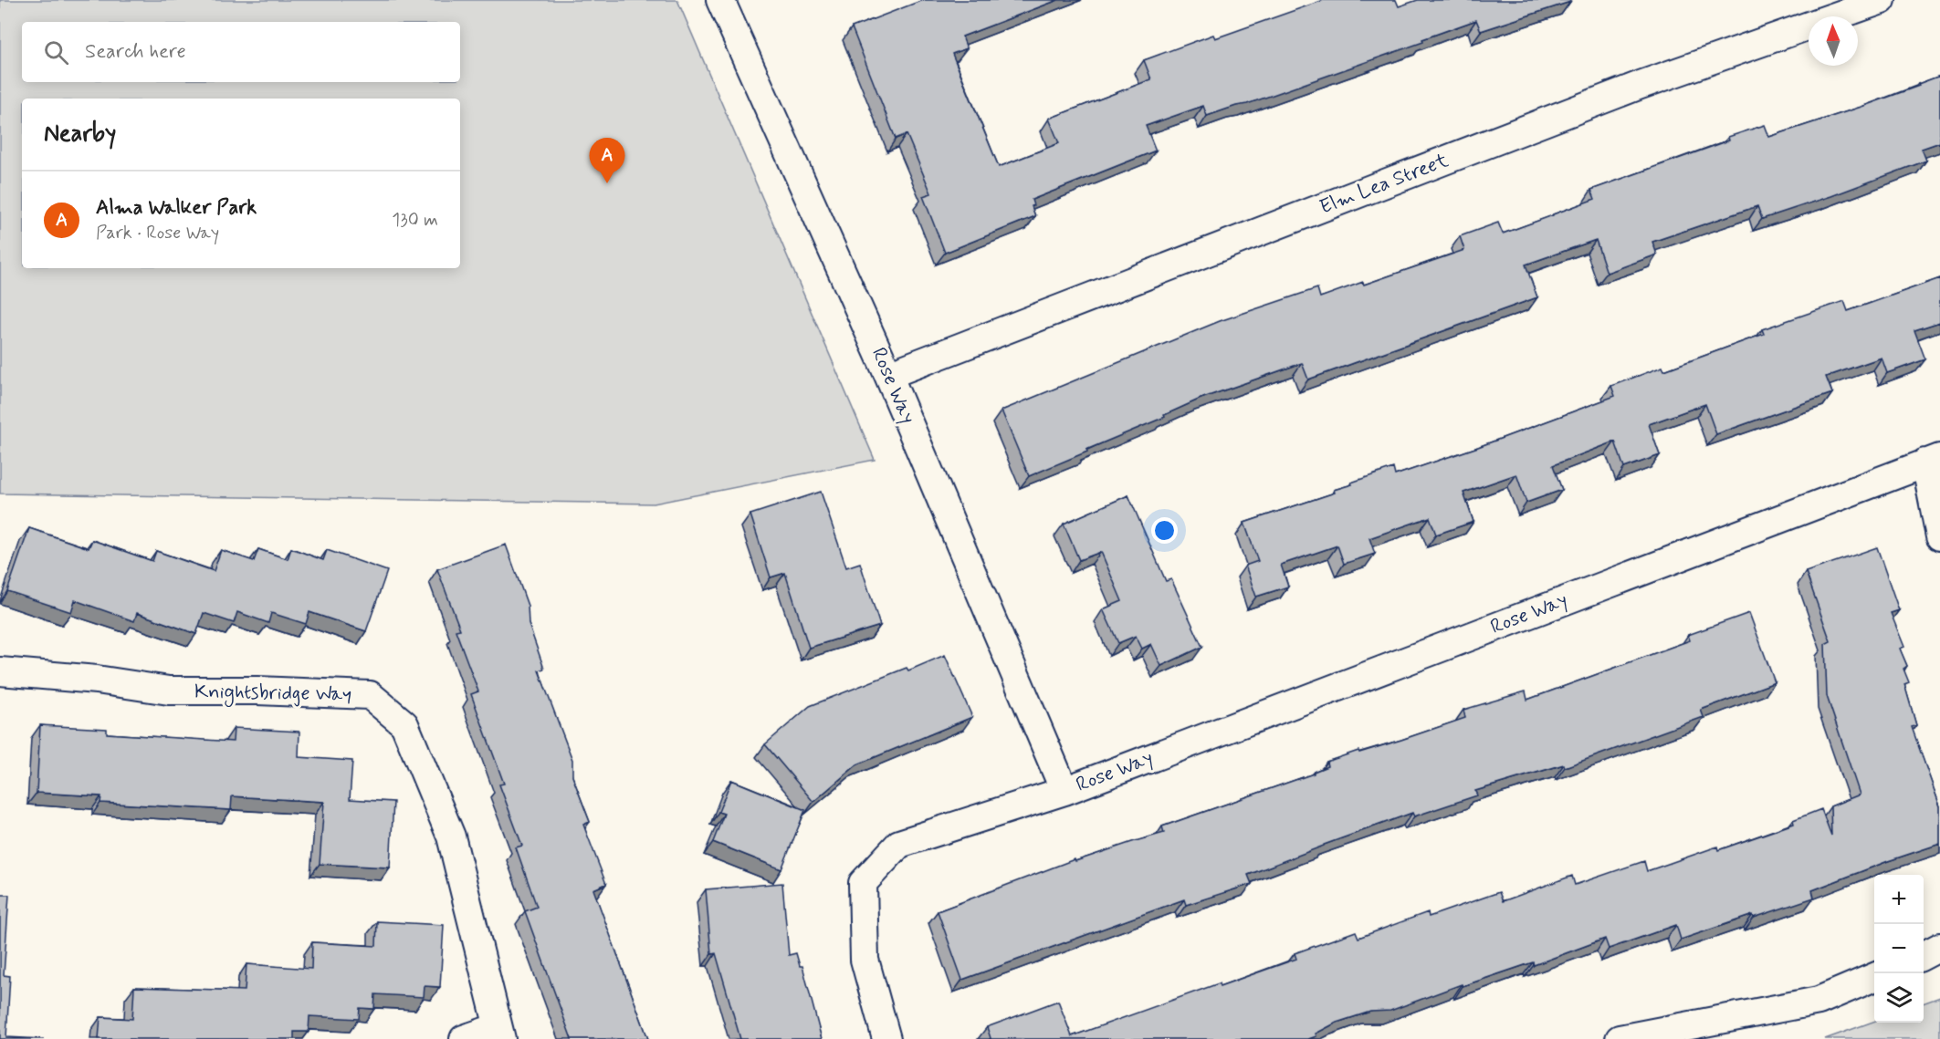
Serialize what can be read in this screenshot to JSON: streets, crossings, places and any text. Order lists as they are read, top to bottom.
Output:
{
  "streets": {
    "street": ["Elm Lea Street", "Rose Way", "Knightsbridge Way"]
  },
  "crossings": [
    ["Elm Lea Street", "Rose Way"]
  ],
  "north": "top",
  "page": {
    "search": "Search here",
    "heading": "Nearby",
    "pins": "A",
    "list": [
      {
        "mark": "A",
        "name": "Alma Walker Park",
        "note": "Park · Rose Way",
        "value": "130 m"
      }
    ],
    "map_buttons": ["+", "−"]
  }
}
